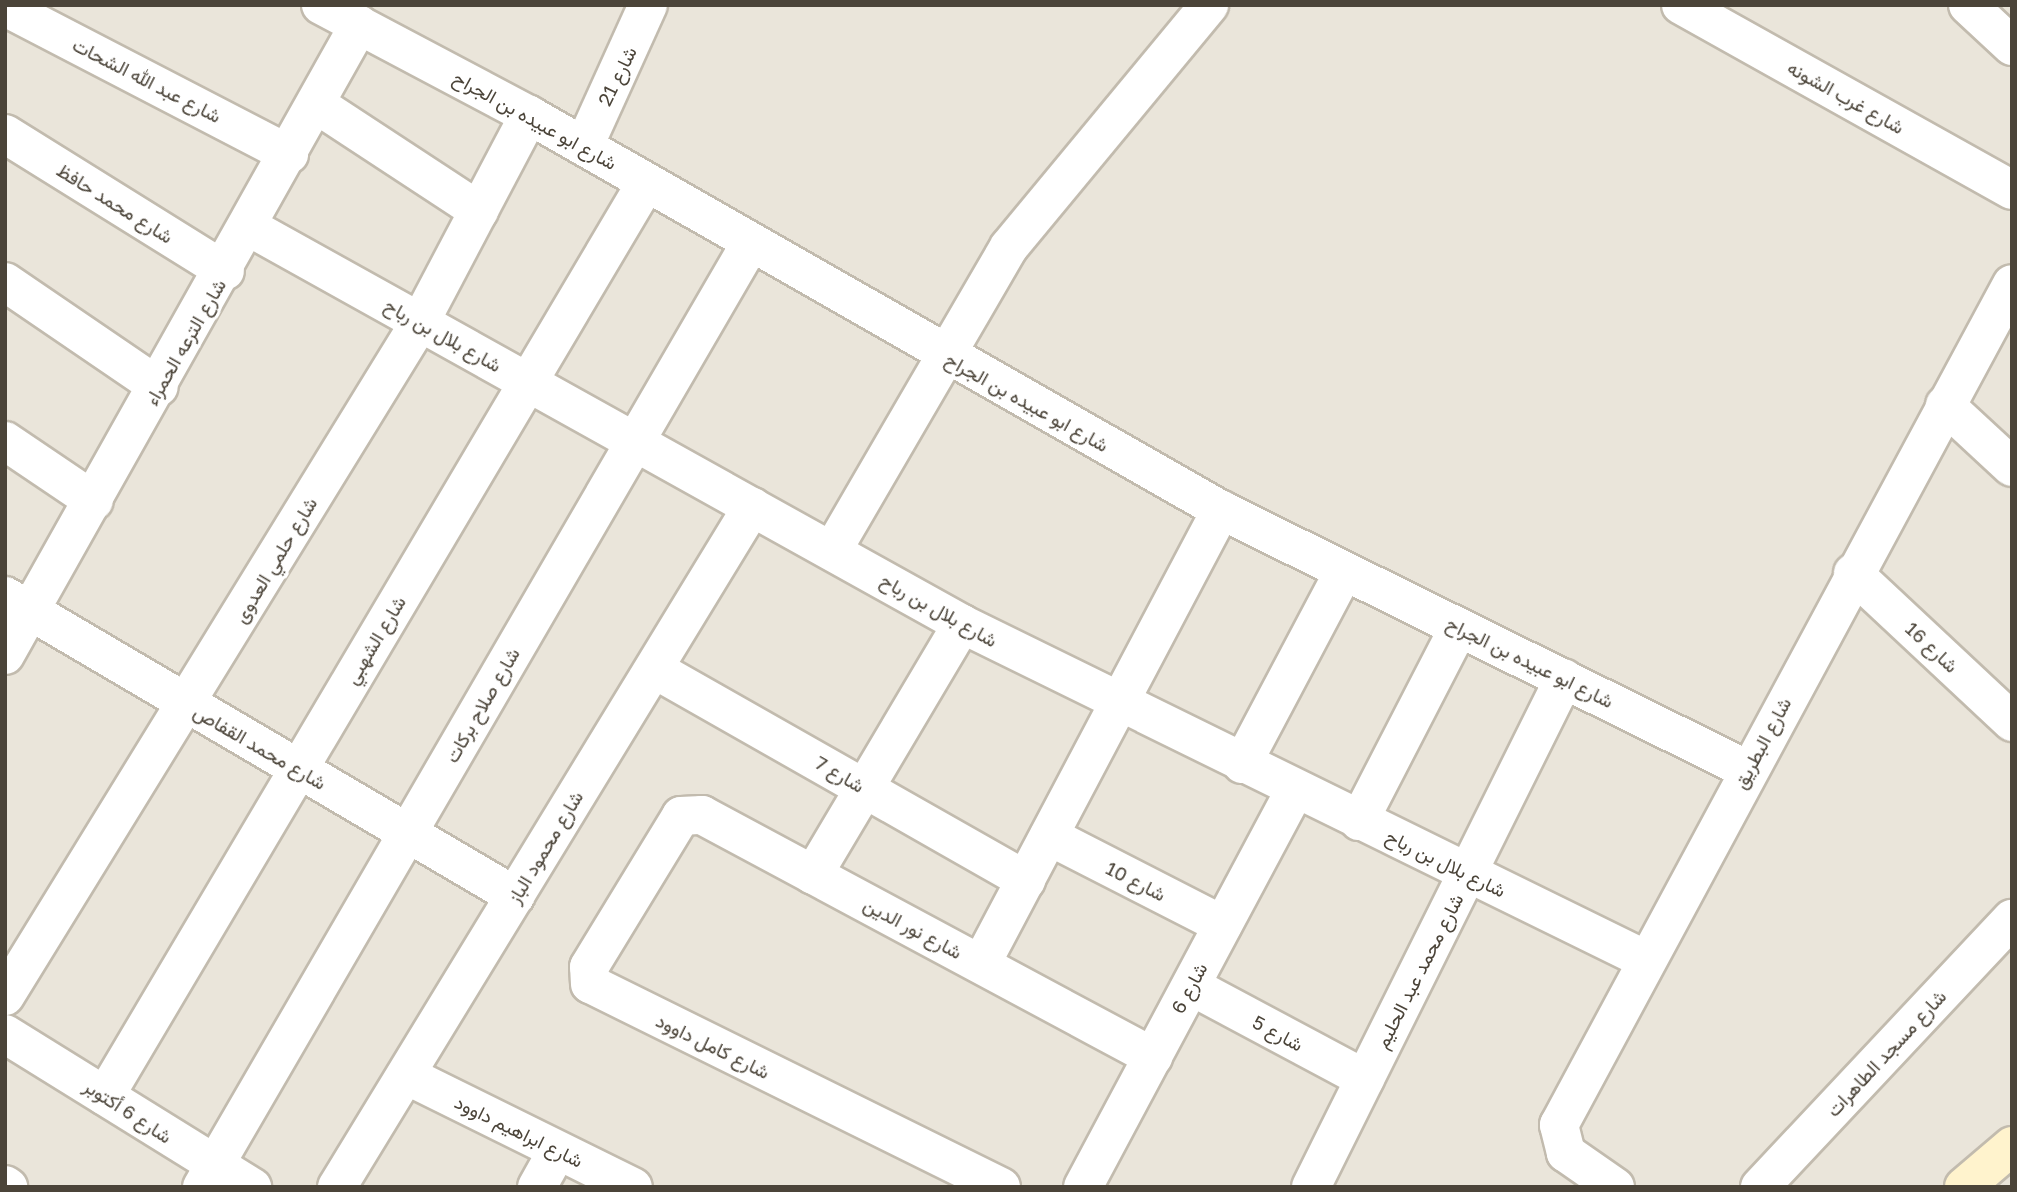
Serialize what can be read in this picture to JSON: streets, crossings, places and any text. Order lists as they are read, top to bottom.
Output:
{
  "streets": {
    "street": [
      "شارع 21",
      "شارع عبد الله الشحات",
      "شارع غرب الشونه",
      "شارع ابو عبيده بن الجراح",
      "شارع محمد حافظ",
      "شارع بلال بن رباح",
      "شارع الترعه الحمراء",
      "شارع حلمي العدوى",
      "شارع الشهبي",
      "شارع 16",
      "شارع صلاح بركات",
      "شارع البطريق",
      "شارع محمد القفاص",
      "شارع 7",
      "شارع محمود الباز",
      "شارع 10",
      "شارع نور الدين",
      "شارع محمد عبد الحليم",
      "شارع 6",
      "شارع 5",
      "شارع كامل داوود",
      "شارع مسجد الطاهرات",
      "شارع 6 أكتوبر",
      "شارع ابراهيم داوود"
    ]
  },
  "crossings": [
    ["شارع 21", "شارع ابو عبيده بن الجراح"],
    ["شارع عبد الله الشحات", "شارع الترعه الحمراء"],
    ["شارع ابو عبيده بن الجراح", "شارع الترعه الحمراء"],
    ["شارع ابو عبيده بن الجراح", "شارع حلمي العدوى"],
    ["شارع ابو عبيده بن الجراح", "شارع الشهبي"],
    ["شارع ابو عبيده بن الجراح", "شارع صلاح بركات"],
    ["شارع ابو عبيده بن الجراح", "شارع البطريق"],
    ["شارع ابو عبيده بن الجراح", "شارع محمد عبد الحليم"],
    ["شارع محمد حافظ", "شارع الترعه الحمراء"],
    ["شارع بلال بن رباح", "شارع الترعه الحمراء"],
    ["شارع بلال بن رباح", "شارع حلمي العدوى"],
    ["شارع بلال بن رباح", "شارع الشهبي"],
    ["شارع بلال بن رباح", "شارع صلاح بركات"],
    ["شارع بلال بن رباح", "شارع البطريق"],
    ["شارع بلال بن رباح", "شارع محمود الباز"],
    ["شارع بلال بن رباح", "شارع محمد عبد الحليم"],
    ["شارع بلال بن رباح", "شارع 6"],
    ["شارع الترعه الحمراء", "شارع محمد القفاص"],
    ["شارع حلمي العدوى", "شارع محمد القفاص"],
    ["شارع الشهبي", "شارع محمد القفاص"],
    ["شارع الشهبي", "شارع 6 أكتوبر"],
    ["شارع 16", "شارع البطريق"],
    ["شارع صلاح بركات", "شارع محمد القفاص"],
    ["شارع صلاح بركات", "شارع 6 أكتوبر"],
    ["شارع محمد القفاص", "شارع محمود الباز"],
    ["شارع 7", "شارع محمود الباز"],
    ["شارع محمود الباز", "شارع ابراهيم داوود"],
    ["شارع 10", "شارع 6"],
    ["شارع نور الدين", "شارع 6"],
    ["شارع نور الدين", "شارع كامل داوود"],
    ["شارع محمد عبد الحليم", "شارع 5"],
    ["شارع 6", "شارع 5"]
  ]
}
